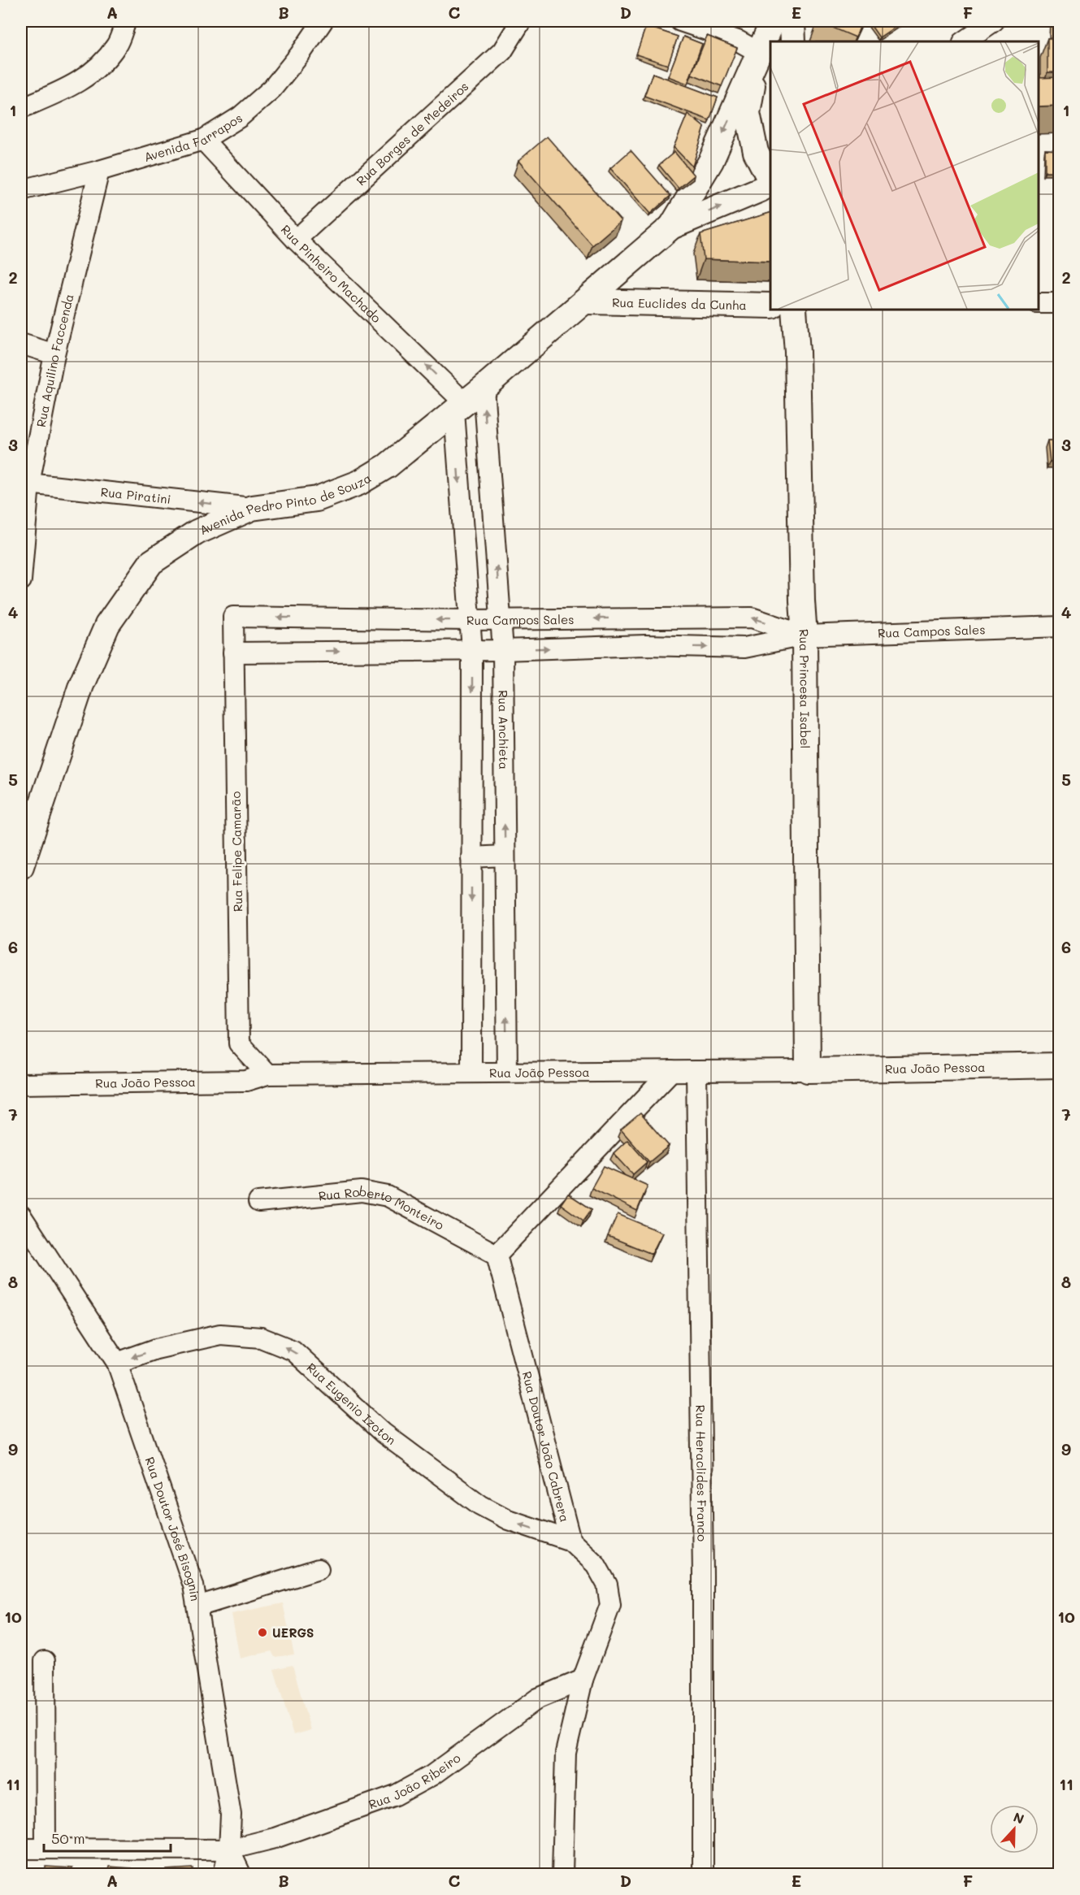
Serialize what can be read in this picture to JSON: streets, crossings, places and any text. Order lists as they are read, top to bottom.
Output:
{
  "streets": {
    "main road": [
      "Rua Euclides da Cunha",
      "Avenida Pedro Pinto de Souza",
      "Rua Princesa Isabel",
      "Rua João Pessoa"
    ],
    "street": [
      "Rua Borges de Medeiros",
      "Avenida Farrapos",
      "Rua Pinheiro Machado",
      "Rua Aquilino Faccenda",
      "Rua Piratini",
      "Rua Campos Sales",
      "Rua Anchieta",
      "Rua Felipe Camarão",
      "Rua Roberto Monteiro",
      "Rua Eugenio Izoton",
      "Rua Doutor João Cabrera",
      "Rua Heraclides Franco",
      "Rua Doutor José Bisognin",
      "Rua João Ribeiro"
    ]
  },
  "crossings": [
    ["Rua Borges de Medeiros", "Rua Pinheiro Machado"],
    ["Avenida Farrapos", "Rua Pinheiro Machado"],
    ["Avenida Farrapos", "Rua Aquilino Faccenda"],
    ["Rua Pinheiro Machado", "Avenida Pedro Pinto de Souza"],
    ["Rua Pinheiro Machado", "Rua Anchieta"],
    ["Rua Euclides da Cunha", "Avenida Pedro Pinto de Souza"],
    ["Rua Aquilino Faccenda", "Rua Piratini"],
    ["Rua Piratini", "Avenida Pedro Pinto de Souza"],
    ["Avenida Pedro Pinto de Souza", "Rua Anchieta"],
    ["Rua Campos Sales", "Rua Princesa Isabel"],
    ["Rua Campos Sales", "Rua Anchieta"],
    ["Rua Campos Sales", "Rua Felipe Camarão"],
    ["Rua Princesa Isabel", "Rua João Pessoa"],
    ["Rua Anchieta", "Rua João Pessoa"],
    ["Rua Felipe Camarão", "Rua João Pessoa"],
    ["Rua João Pessoa", "Rua Heraclides Franco"],
    ["Rua Roberto Monteiro", "Rua Doutor João Cabrera"],
    ["Rua Eugenio Izoton", "Rua Doutor João Cabrera"],
    ["Rua Eugenio Izoton", "Rua Doutor José Bisognin"],
    ["Rua Doutor José Bisognin", "Rua João Ribeiro"]
  ],
  "one_way": ["Rua Pinheiro Machado", "Rua Piratini", "Rua Eugenio Izoton"],
  "places": ["UERGS"],
  "scale_bar": "50 m",
  "north": "top",
  "grid": {
    "columns": [
      "A",
      "B",
      "C",
      "D",
      "E",
      "F"
    ],
    "rows": [
      "1",
      "2",
      "3",
      "4",
      "5",
      "6",
      "7",
      "8",
      "9",
      "10",
      "11"
    ]
  }
}
